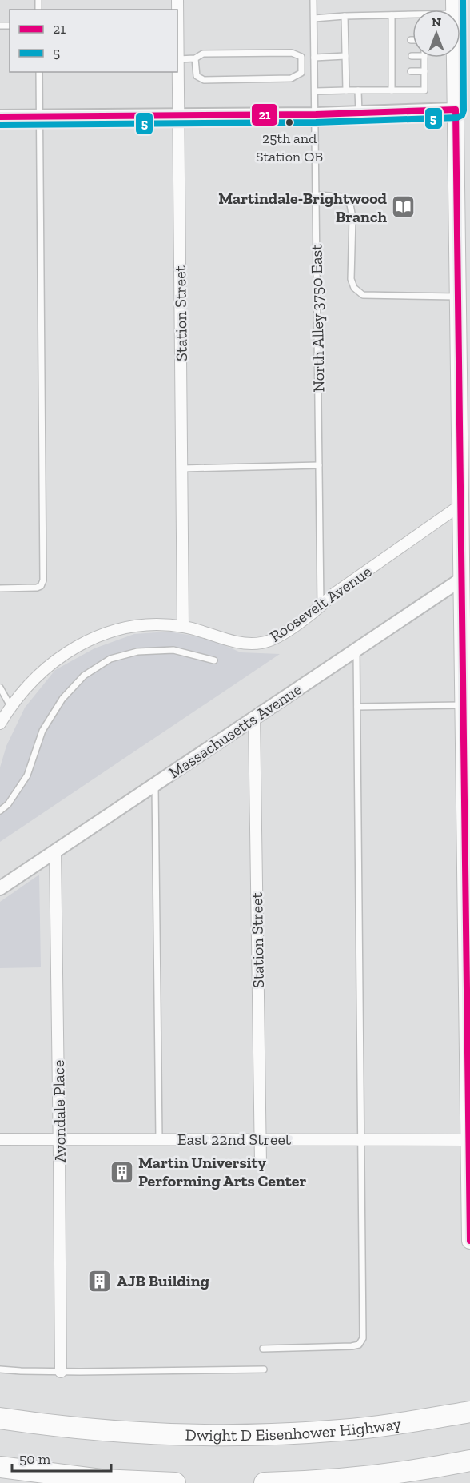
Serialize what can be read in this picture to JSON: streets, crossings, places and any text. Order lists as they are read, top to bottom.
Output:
{
  "streets": {
    "highway": ["Dwight D Eisenhower Highway"],
    "street": [
      "Station Street",
      "Roosevelt Avenue",
      "Massachusetts Avenue",
      "Avondale Place",
      "East 22nd Street"
    ],
    "lane": ["North Alley 3750 East"]
  },
  "crossings": [
    ["Station Street", "Roosevelt Avenue"],
    ["Station Street", "Massachusetts Avenue"],
    ["Station Street", "East 22nd Street"],
    ["North Alley 3750 East", "Roosevelt Avenue"],
    ["Massachusetts Avenue", "Avondale Place"],
    ["Avondale Place", "East 22nd Street"]
  ],
  "places": {
    "other": ["25th and Station OB"],
    "library": ["Martindale-Brightwood Branch"],
    "building": ["Martin University Performing Arts Center", "AJB Building"]
  },
  "lines": ["transit line 5", "transit line 21"],
  "legend": ["21", "5"],
  "scale_bar": "50 m",
  "north": "top"
}
